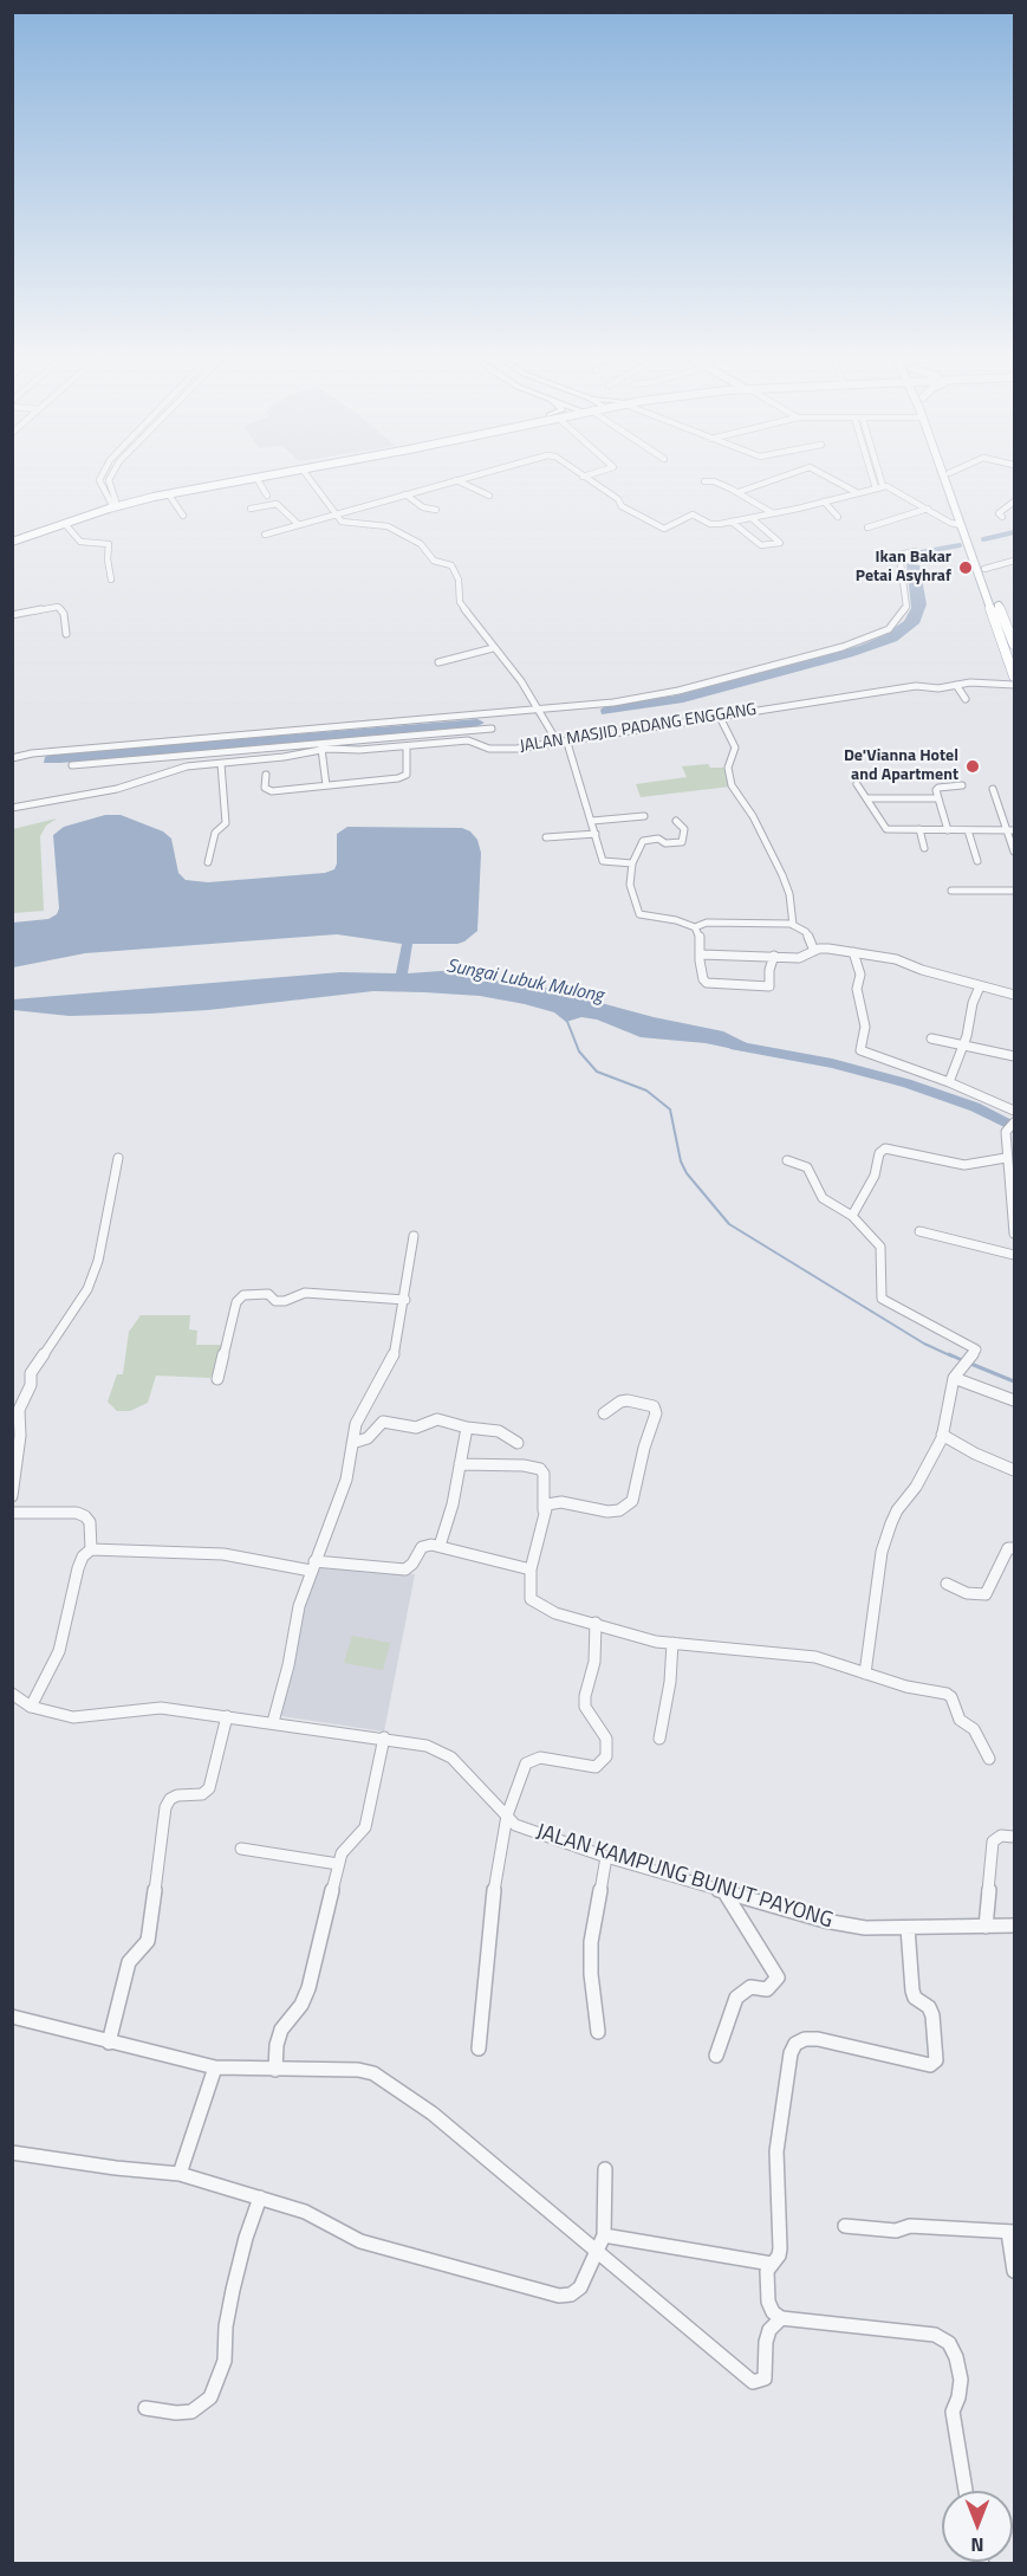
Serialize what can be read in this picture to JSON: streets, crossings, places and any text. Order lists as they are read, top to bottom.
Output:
{
  "streets": {
    "street": ["JALAN MASJID PADANG ENGGANG", "JALAN KAMPUNG BUNUT PAYONG"]
  },
  "water": ["Sungai Lubuk Mulong"],
  "places": ["Ikan Bakar Petai Asyhraf", "De'Vianna Hotel and Apartment"],
  "north": "bottom"
}
